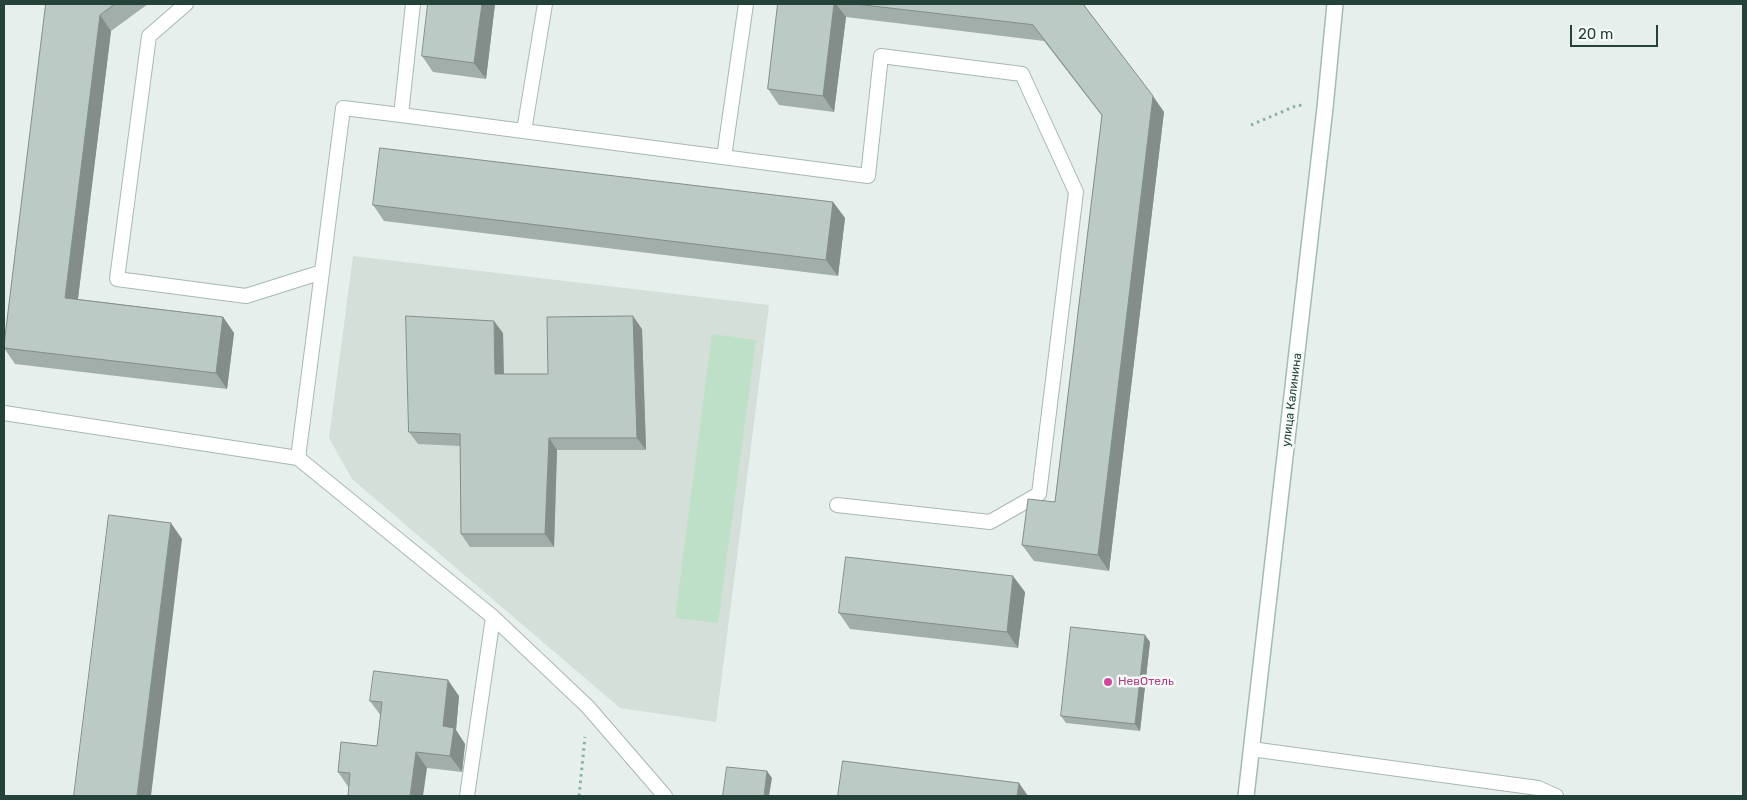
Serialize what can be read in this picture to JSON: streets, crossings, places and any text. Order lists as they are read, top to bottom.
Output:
{
  "streets": {
    "main road": ["улица Калинина"]
  },
  "places": ["НевОтель"],
  "scale_bar": "20 m"
}
